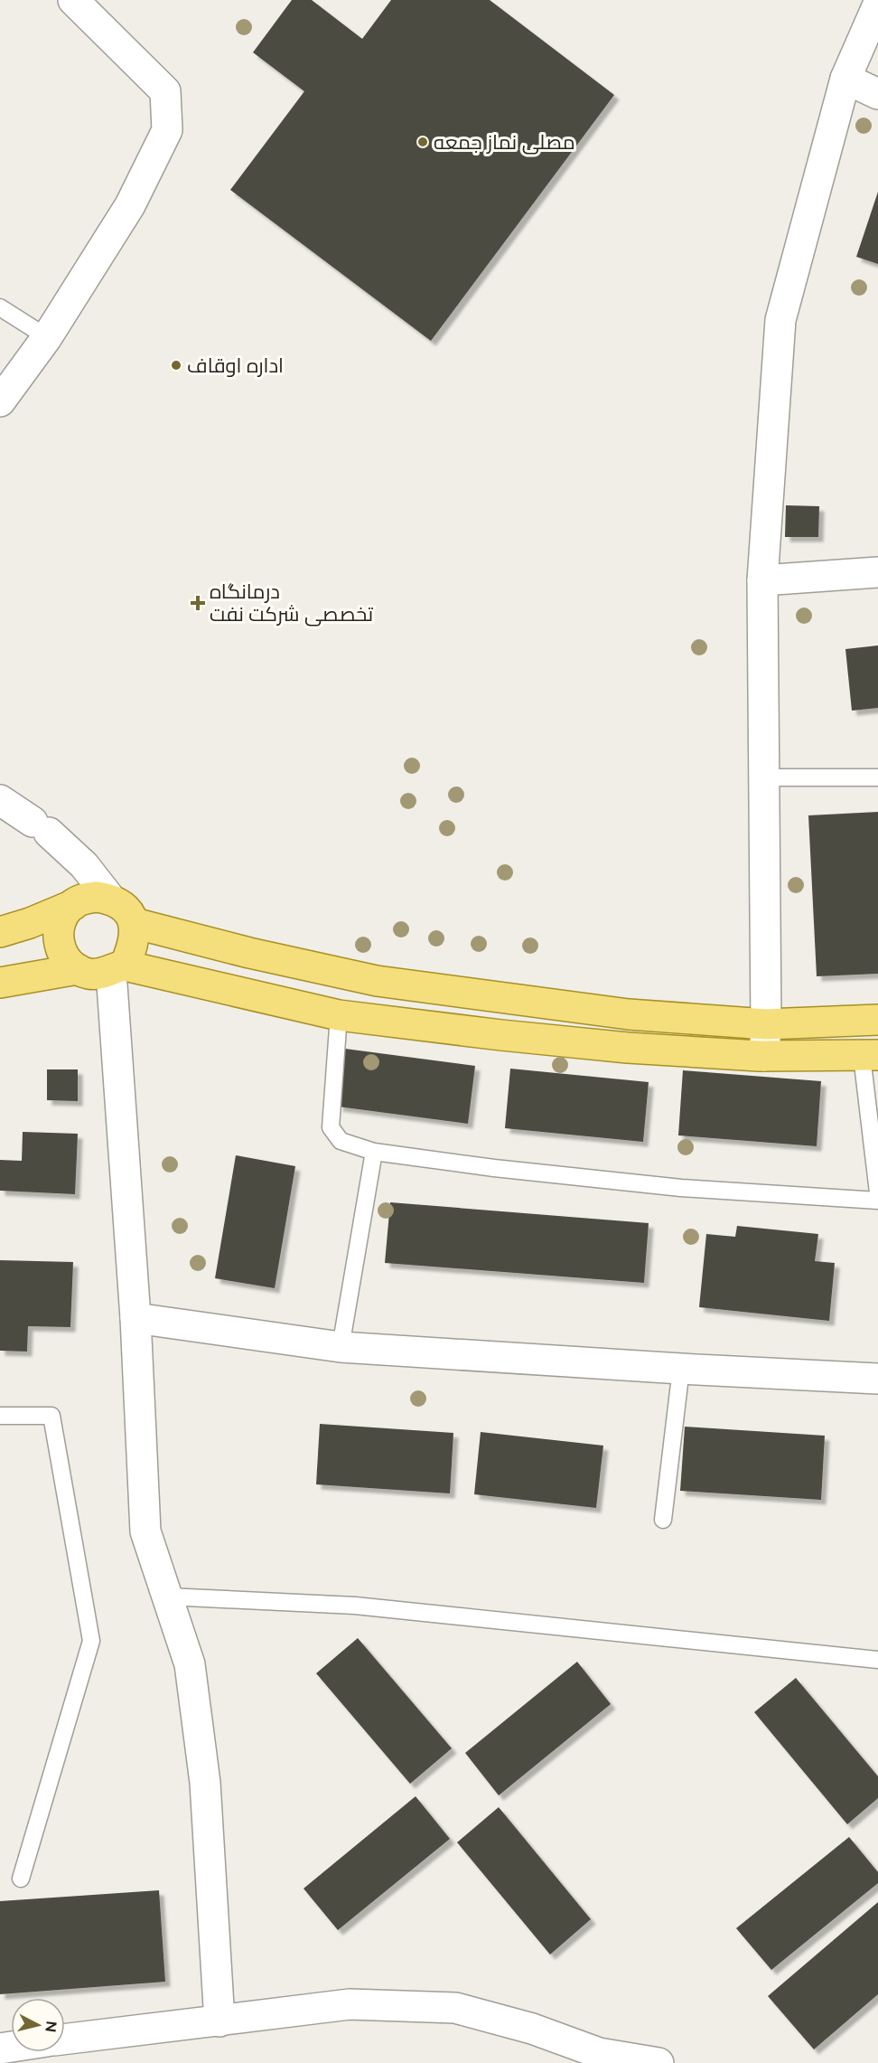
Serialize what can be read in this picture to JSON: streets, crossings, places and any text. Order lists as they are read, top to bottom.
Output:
{
  "places": {
    "other": ["مصلی نماز جمعه", "اداره اوقاف"],
    "health": ["درمانگاه تخصصی شرکت نفت"]
  },
  "north": "right"
}
